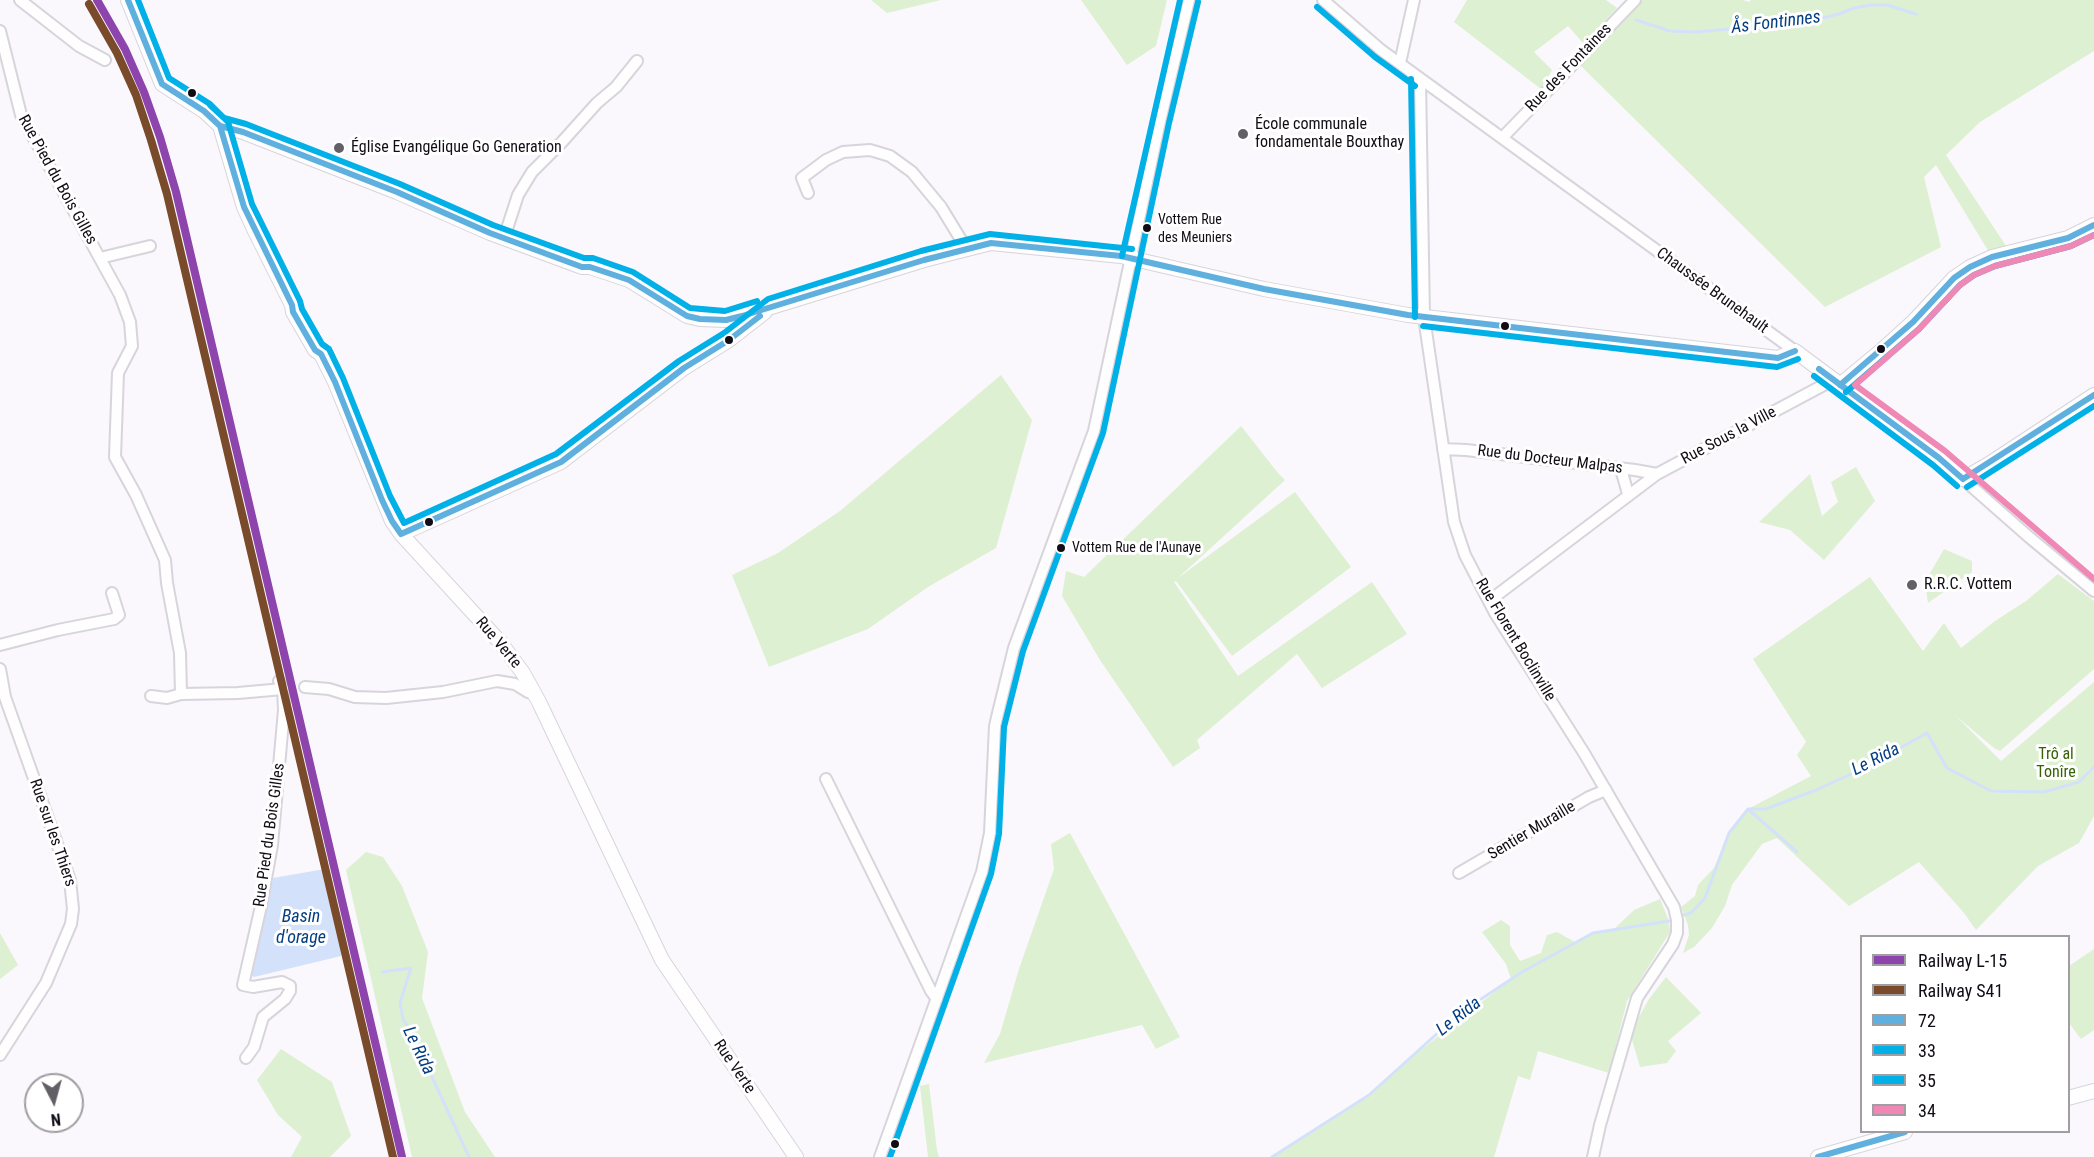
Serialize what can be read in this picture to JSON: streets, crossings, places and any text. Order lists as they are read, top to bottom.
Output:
{
  "streets": {
    "street": [
      "Rue des Fontaines",
      "Rue Pied du Bois Gilles",
      "Chaussée Brunehault",
      "Rue Sous la Ville",
      "Rue du Docteur Malpas",
      "Rue Florent Boclinville",
      "Rue Verte",
      "Sentier Muraille",
      "Rue sur les Thiers"
    ]
  },
  "crossings": [
    ["Rue des Fontaines", "Chaussée Brunehault"],
    ["Chaussée Brunehault", "Rue Sous la Ville"],
    ["Chaussée Brunehault", "Rue Florent Boclinville"],
    ["Rue Sous la Ville", "Rue du Docteur Malpas"],
    ["Rue Sous la Ville", "Rue Florent Boclinville"],
    ["Rue du Docteur Malpas", "Rue Florent Boclinville"],
    ["Rue Florent Boclinville", "Sentier Muraille"]
  ],
  "water": ["Ås Fontinnes", "Le Rida", "Basin d'orage"],
  "parks": ["Trô al Tonîre"],
  "places": [
    "École communale fondamentale Bouxthay",
    "Église Evangélique Go Generation",
    "Vottem Rue des Meuniers",
    "Vottem Rue de l'Aunaye",
    "R.R.C. Vottem"
  ],
  "lines": [
    "rail line L-15",
    "transit line 72",
    "transit line 35",
    "transit line 33",
    "rail line S41",
    "transit line 34"
  ],
  "legend": [
    "Railway L-15",
    "Railway S41",
    "72",
    "33",
    "35",
    "34"
  ],
  "north": "bottom"
}
